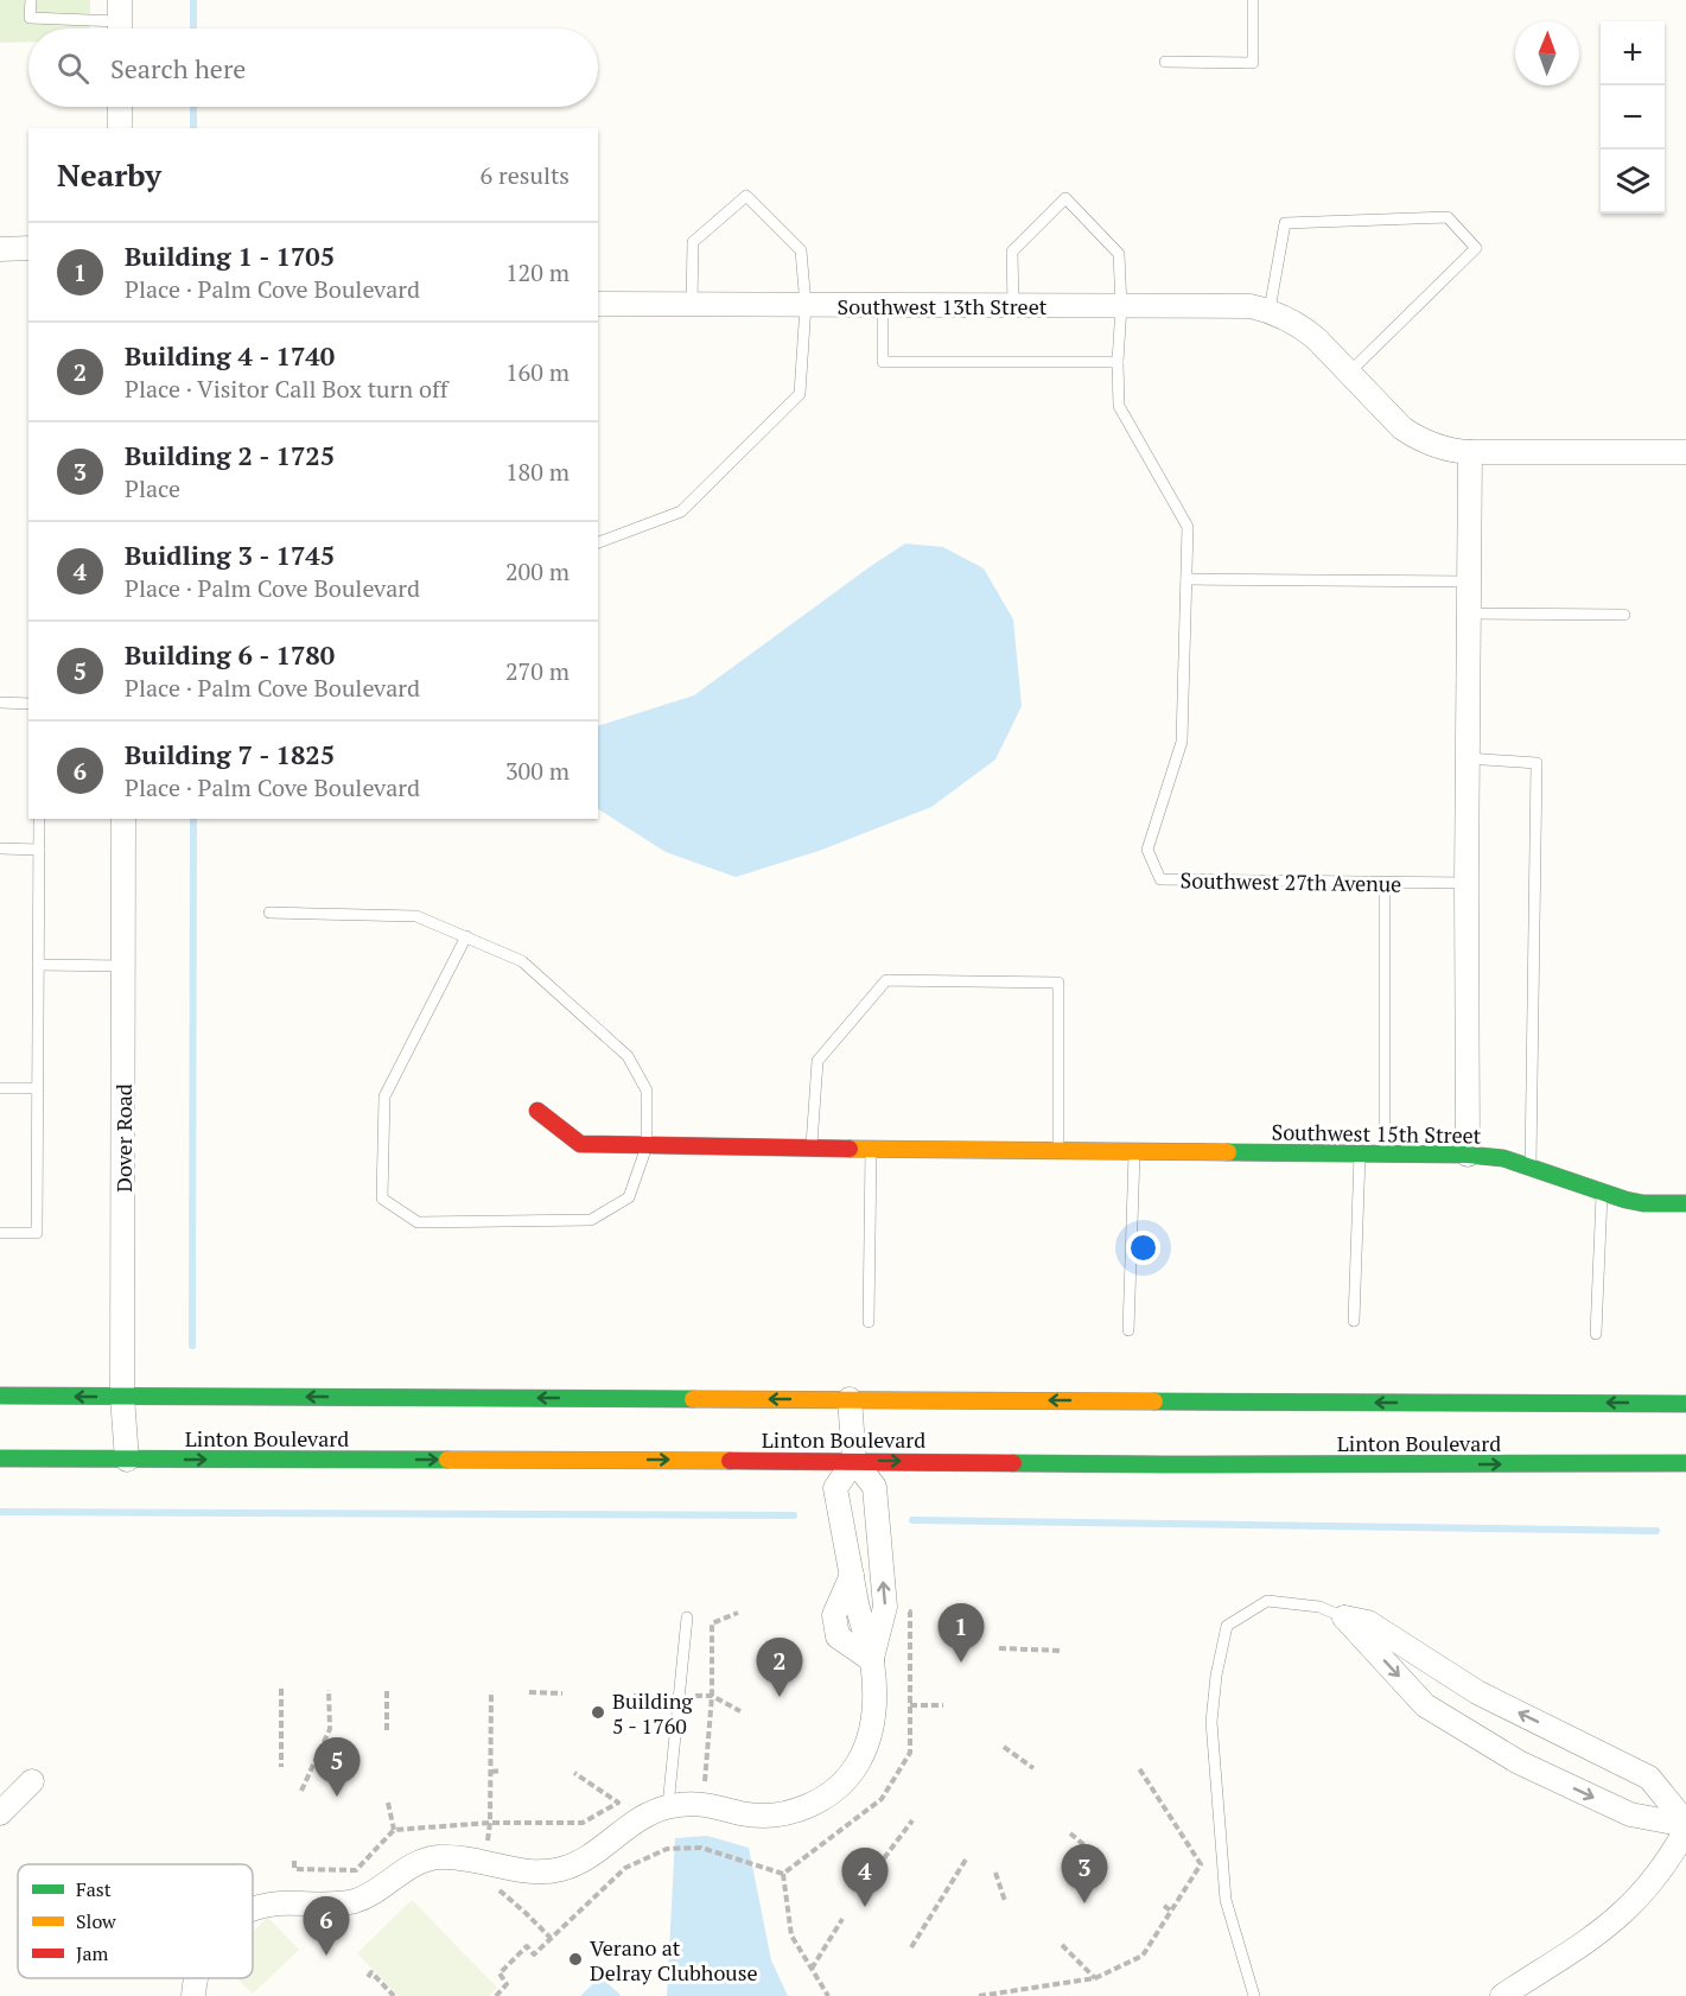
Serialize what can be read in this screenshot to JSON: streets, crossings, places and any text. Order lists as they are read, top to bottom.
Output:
{
  "streets": {
    "main road": ["Southwest 15th Street", "Linton Boulevard"],
    "street": ["Southwest 13th Street", "Dover Road"],
    "lane": ["Southwest 27th Avenue"]
  },
  "crossings": [
    ["Southwest 13th Street", "Southwest 27th Avenue"],
    ["Dover Road", "Linton Boulevard"]
  ],
  "places": ["Building 5 - 1760", "Verano at Delray Clubhouse"],
  "legend": ["Fast", "Slow", "Jam"],
  "north": "top",
  "page": {
    "map_buttons": ["+", "−"],
    "search": "Search here",
    "heading": ["Nearby", "6 results"],
    "list": [
      {
        "mark": "1",
        "name": "Building 1 - 1705",
        "note": "Place · Palm Cove Boulevard",
        "value": "120 m"
      },
      {
        "mark": "2",
        "name": "Building 4 - 1740",
        "note": "Place · Visitor Call Box turn off",
        "value": "160 m"
      },
      {
        "mark": "3",
        "name": "Building 2 - 1725",
        "note": "Place",
        "value": "180 m"
      },
      {
        "mark": "4",
        "name": "Buidling 3 - 1745",
        "note": "Place · Palm Cove Boulevard",
        "value": "200 m"
      },
      {
        "mark": "5",
        "name": "Building 6 - 1780",
        "note": "Place · Palm Cove Boulevard",
        "value": "270 m"
      },
      {
        "mark": "6",
        "name": "Building 7 - 1825",
        "note": "Place · Palm Cove Boulevard",
        "value": "300 m"
      }
    ],
    "pins": [
      "1",
      "2",
      "5",
      "3",
      "4",
      "6"
    ]
  }
}
